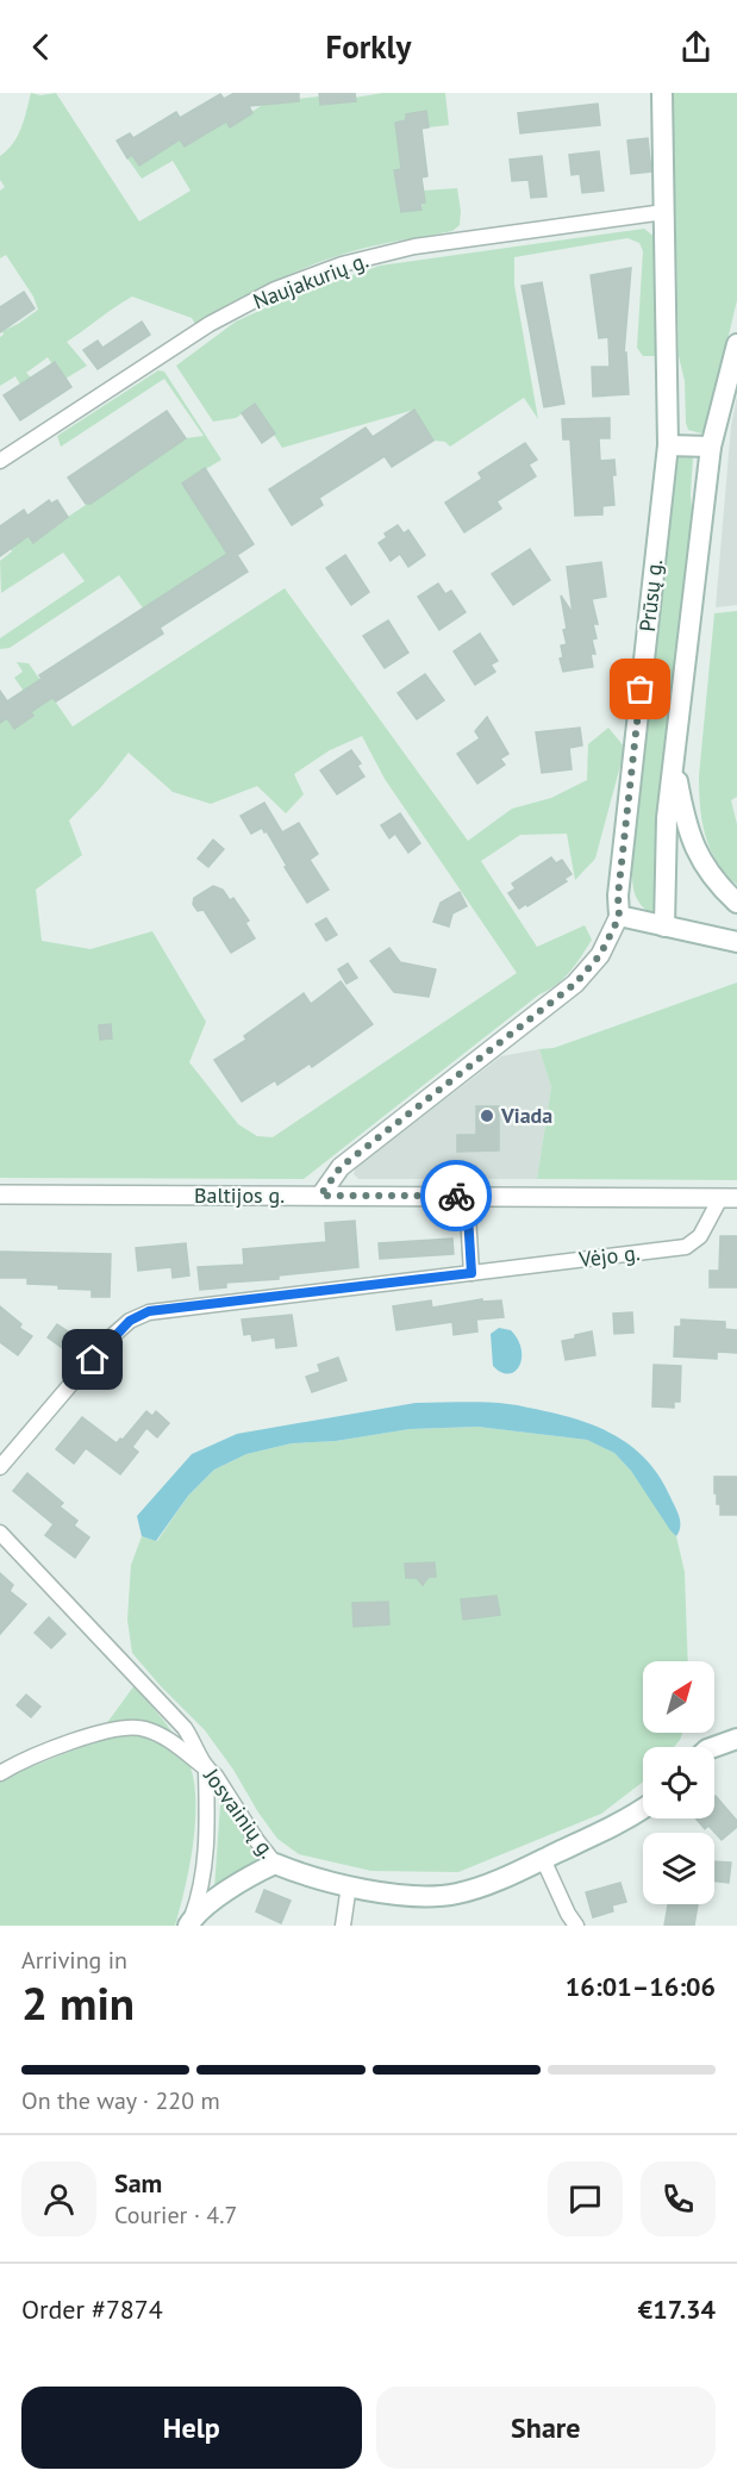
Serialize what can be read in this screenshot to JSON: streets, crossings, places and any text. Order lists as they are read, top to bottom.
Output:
{
  "streets": {
    "main road": ["Prūsų g.", "Josvainių g."],
    "street": ["Naujakurių g.", "Baltijos g.", "Vėjo g."]
  },
  "crossings": [
    ["Naujakurių g.", "Prūsų g."],
    ["Prūsų g.", "Baltijos g."],
    ["Baltijos g.", "Vėjo g."]
  ],
  "places": ["Viada"],
  "north": "top right",
  "page": {
    "header": "Forkly",
    "heading": ["2 min", "Arriving in", "16:01–16:06"],
    "panel": [
      "Sam",
      "Courier · 4.7",
      "Order #7874",
      "€17.34"
    ],
    "bar": "On the way · 220 m",
    "buttons": ["Help", "Share"]
  }
}
